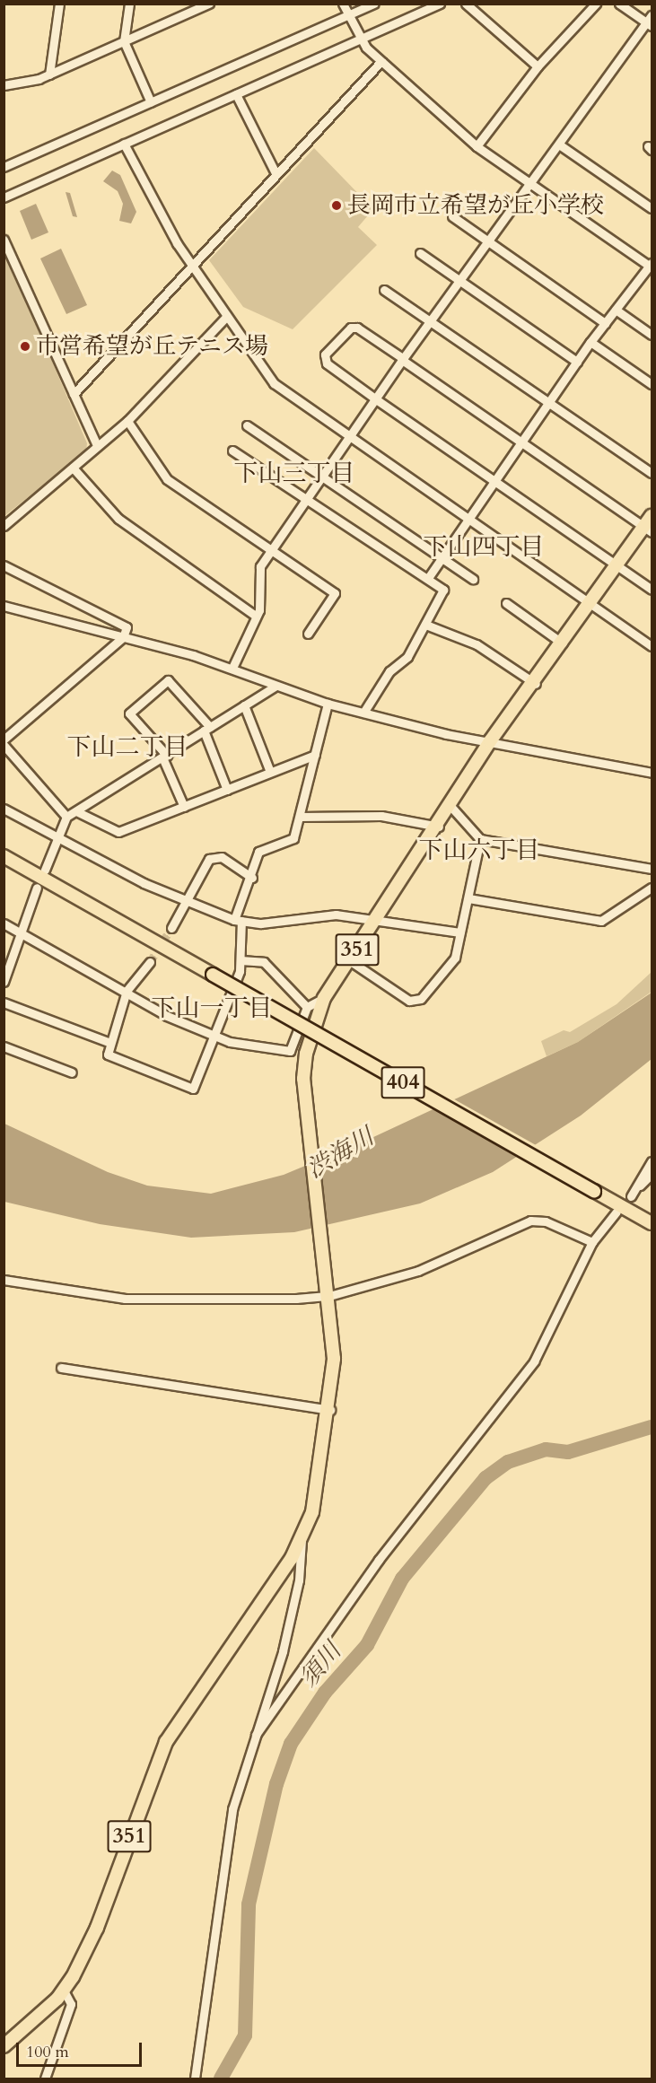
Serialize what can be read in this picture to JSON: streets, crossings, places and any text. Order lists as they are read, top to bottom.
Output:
{
  "streets": {
    "highway": ["351", "404"]
  },
  "districts": [
    "下山三丁目",
    "下山四丁目",
    "下山二丁目",
    "下山六丁目",
    "下山一丁目"
  ],
  "water": ["渋海川", "須川"],
  "places": ["長岡市立希望が丘小学校", "市営希望が丘テニス場"],
  "scale_bar": "100 m"
}
